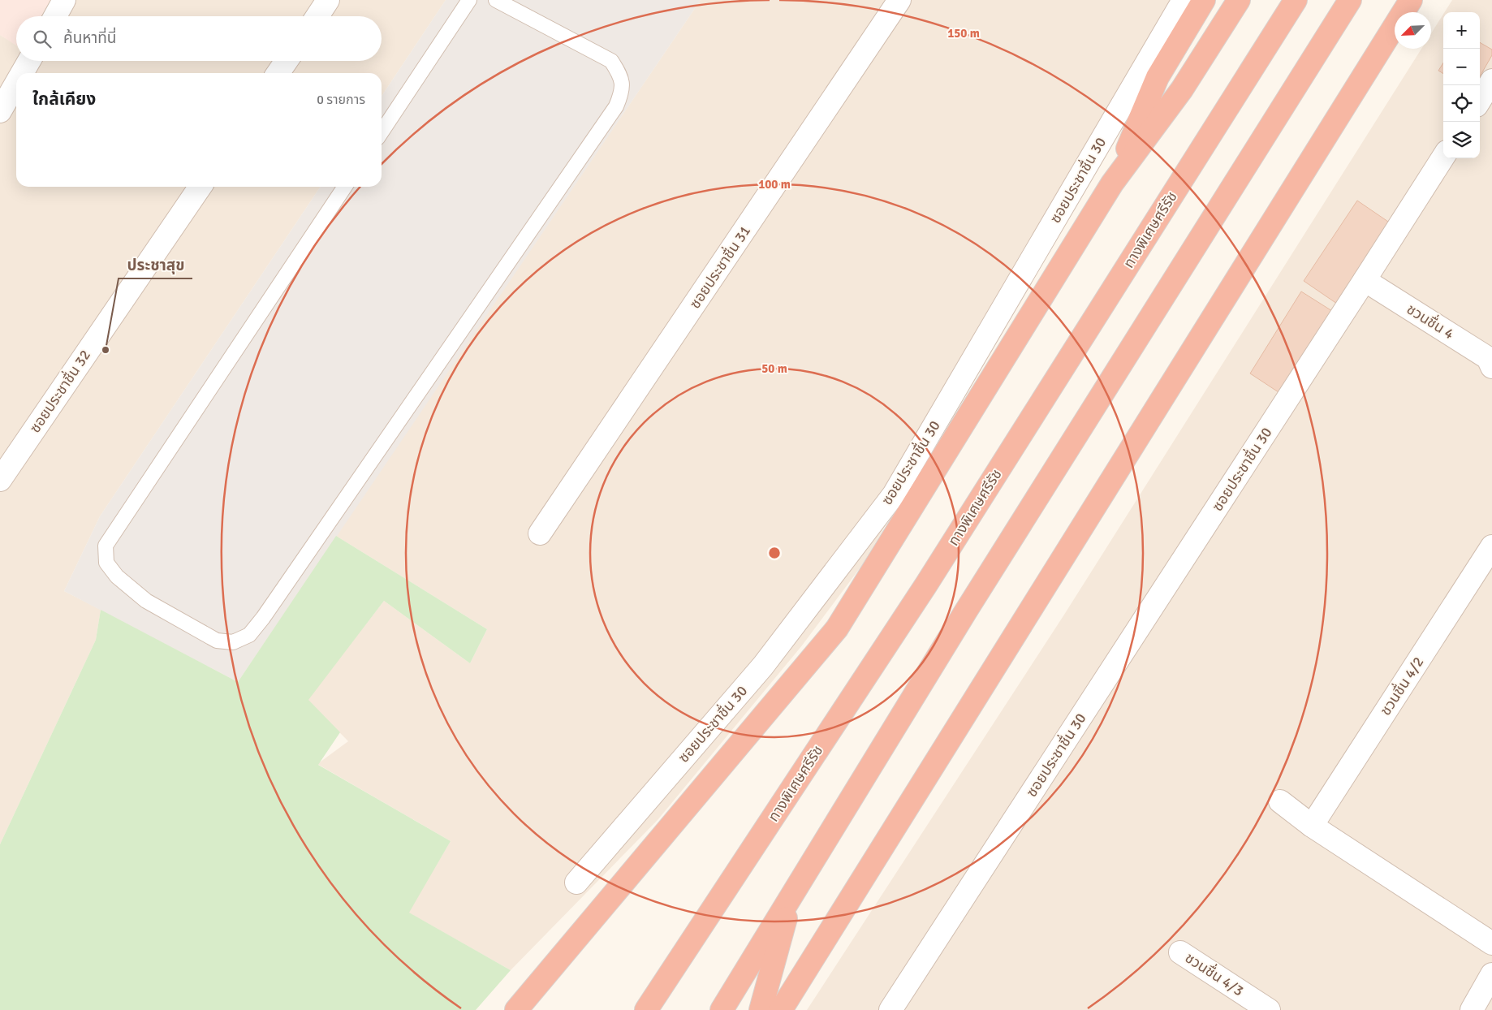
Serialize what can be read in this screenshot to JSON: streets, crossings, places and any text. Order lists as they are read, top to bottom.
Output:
{
  "streets": {
    "highway": ["ทางพิเศษศรีรัช"],
    "street": [
      "ซอยประชาชื่น 30",
      "ซอยประชาชื่น 31",
      "ชวนชื่น 4",
      "ซอยประชาชื่น 32",
      "ชวนชื่น 4/2",
      "ชวนชื่น 4/3"
    ]
  },
  "crossings": [
    ["ซอยประชาชื่น 30", "ชวนชื่น 4"]
  ],
  "places": ["ประชาสุข"],
  "north": "bottom left",
  "page": {
    "map_buttons": ["+", "−"],
    "search": "ค้นหาที่นี่",
    "heading": ["ใกล้เคียง", "0 รายการ"]
  },
  "rings": ["150 m", "100 m", "50 m"]
}
